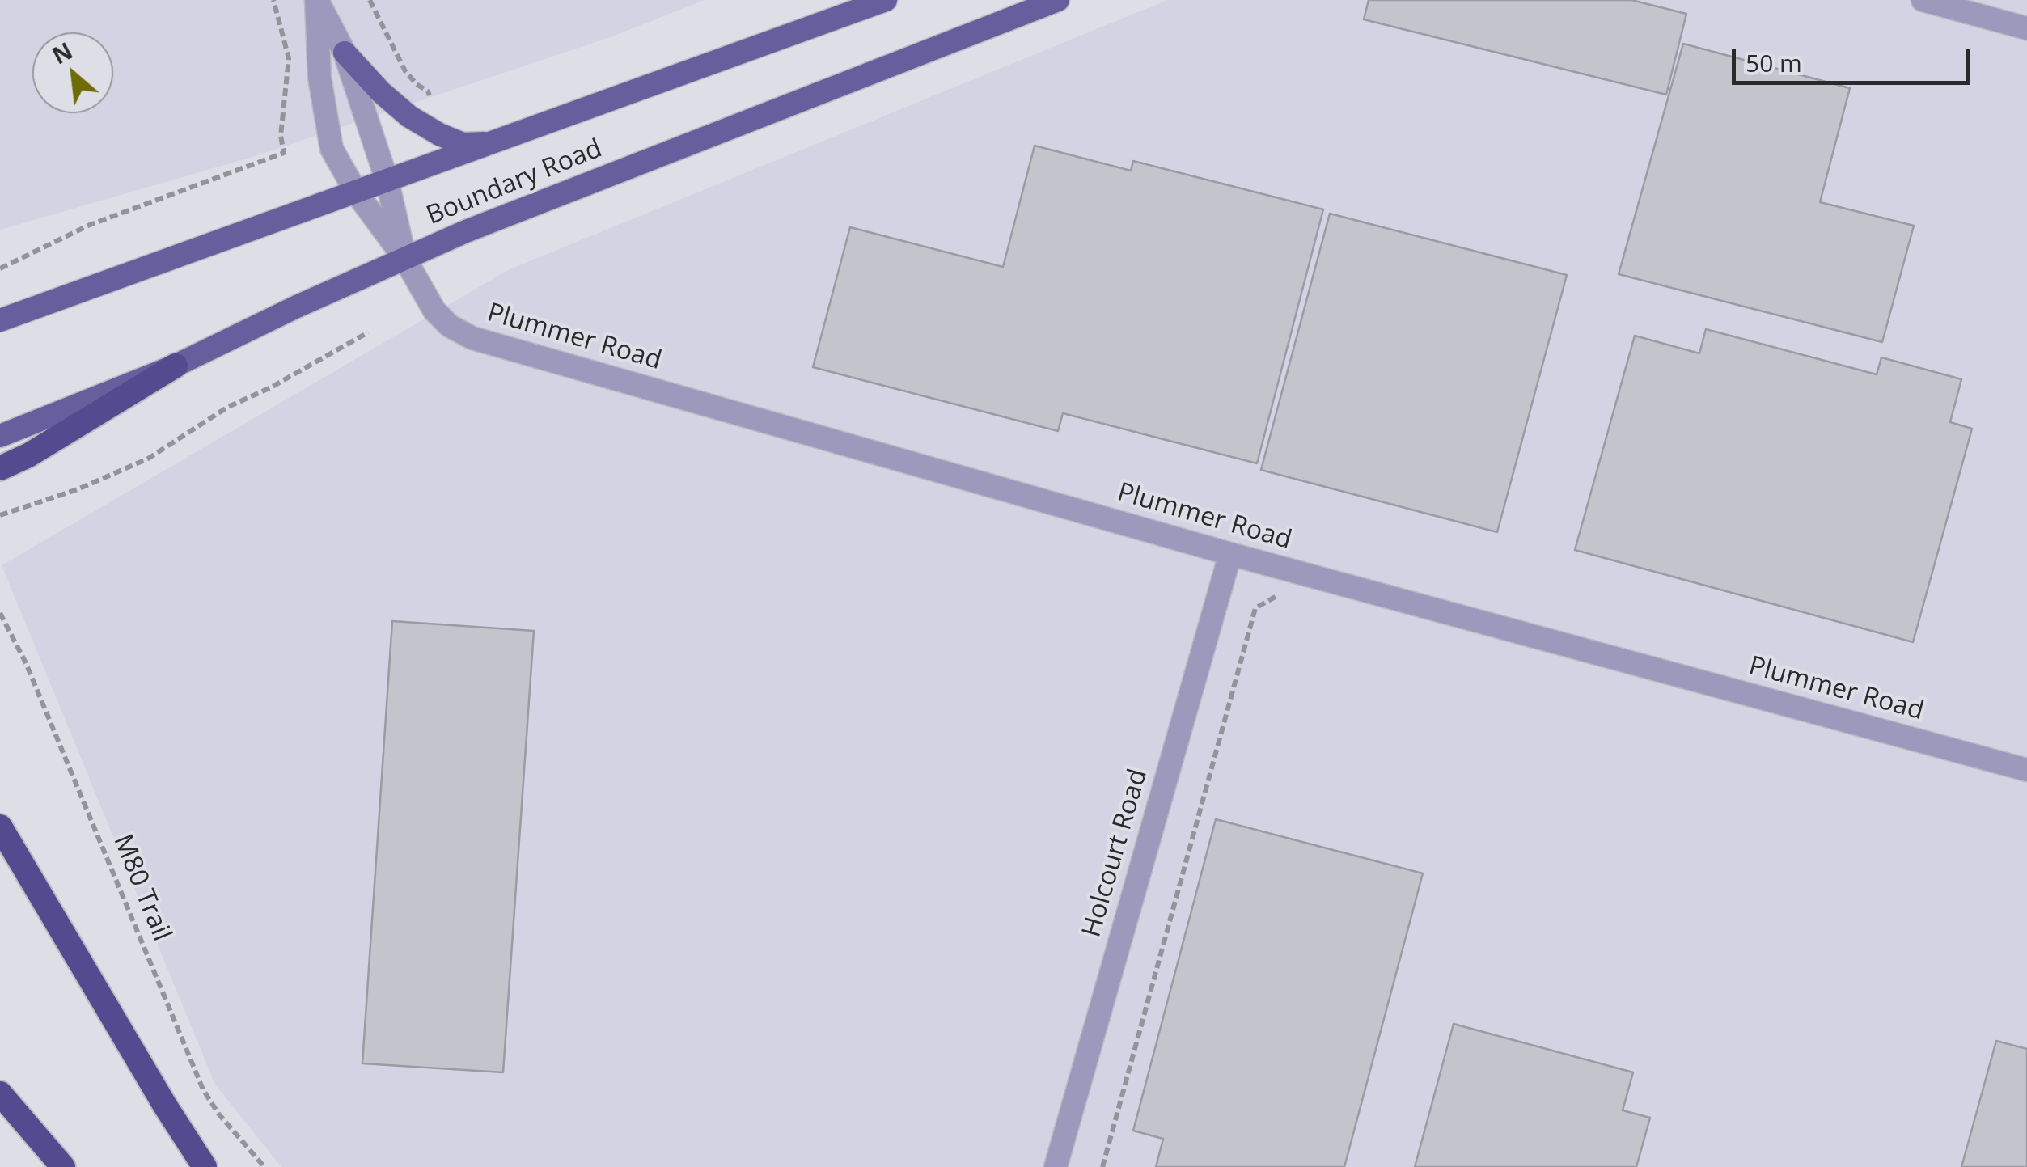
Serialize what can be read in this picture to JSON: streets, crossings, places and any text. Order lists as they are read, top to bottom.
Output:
{
  "streets": {
    "main road": ["Boundary Road"],
    "street": ["Plummer Road", "Holcourt Road"],
    "path": ["M80 Trail"]
  },
  "crossings": [
    ["Boundary Road", "Plummer Road"],
    ["Plummer Road", "Holcourt Road"]
  ],
  "scale_bar": "50 m",
  "north": "top left"
}
